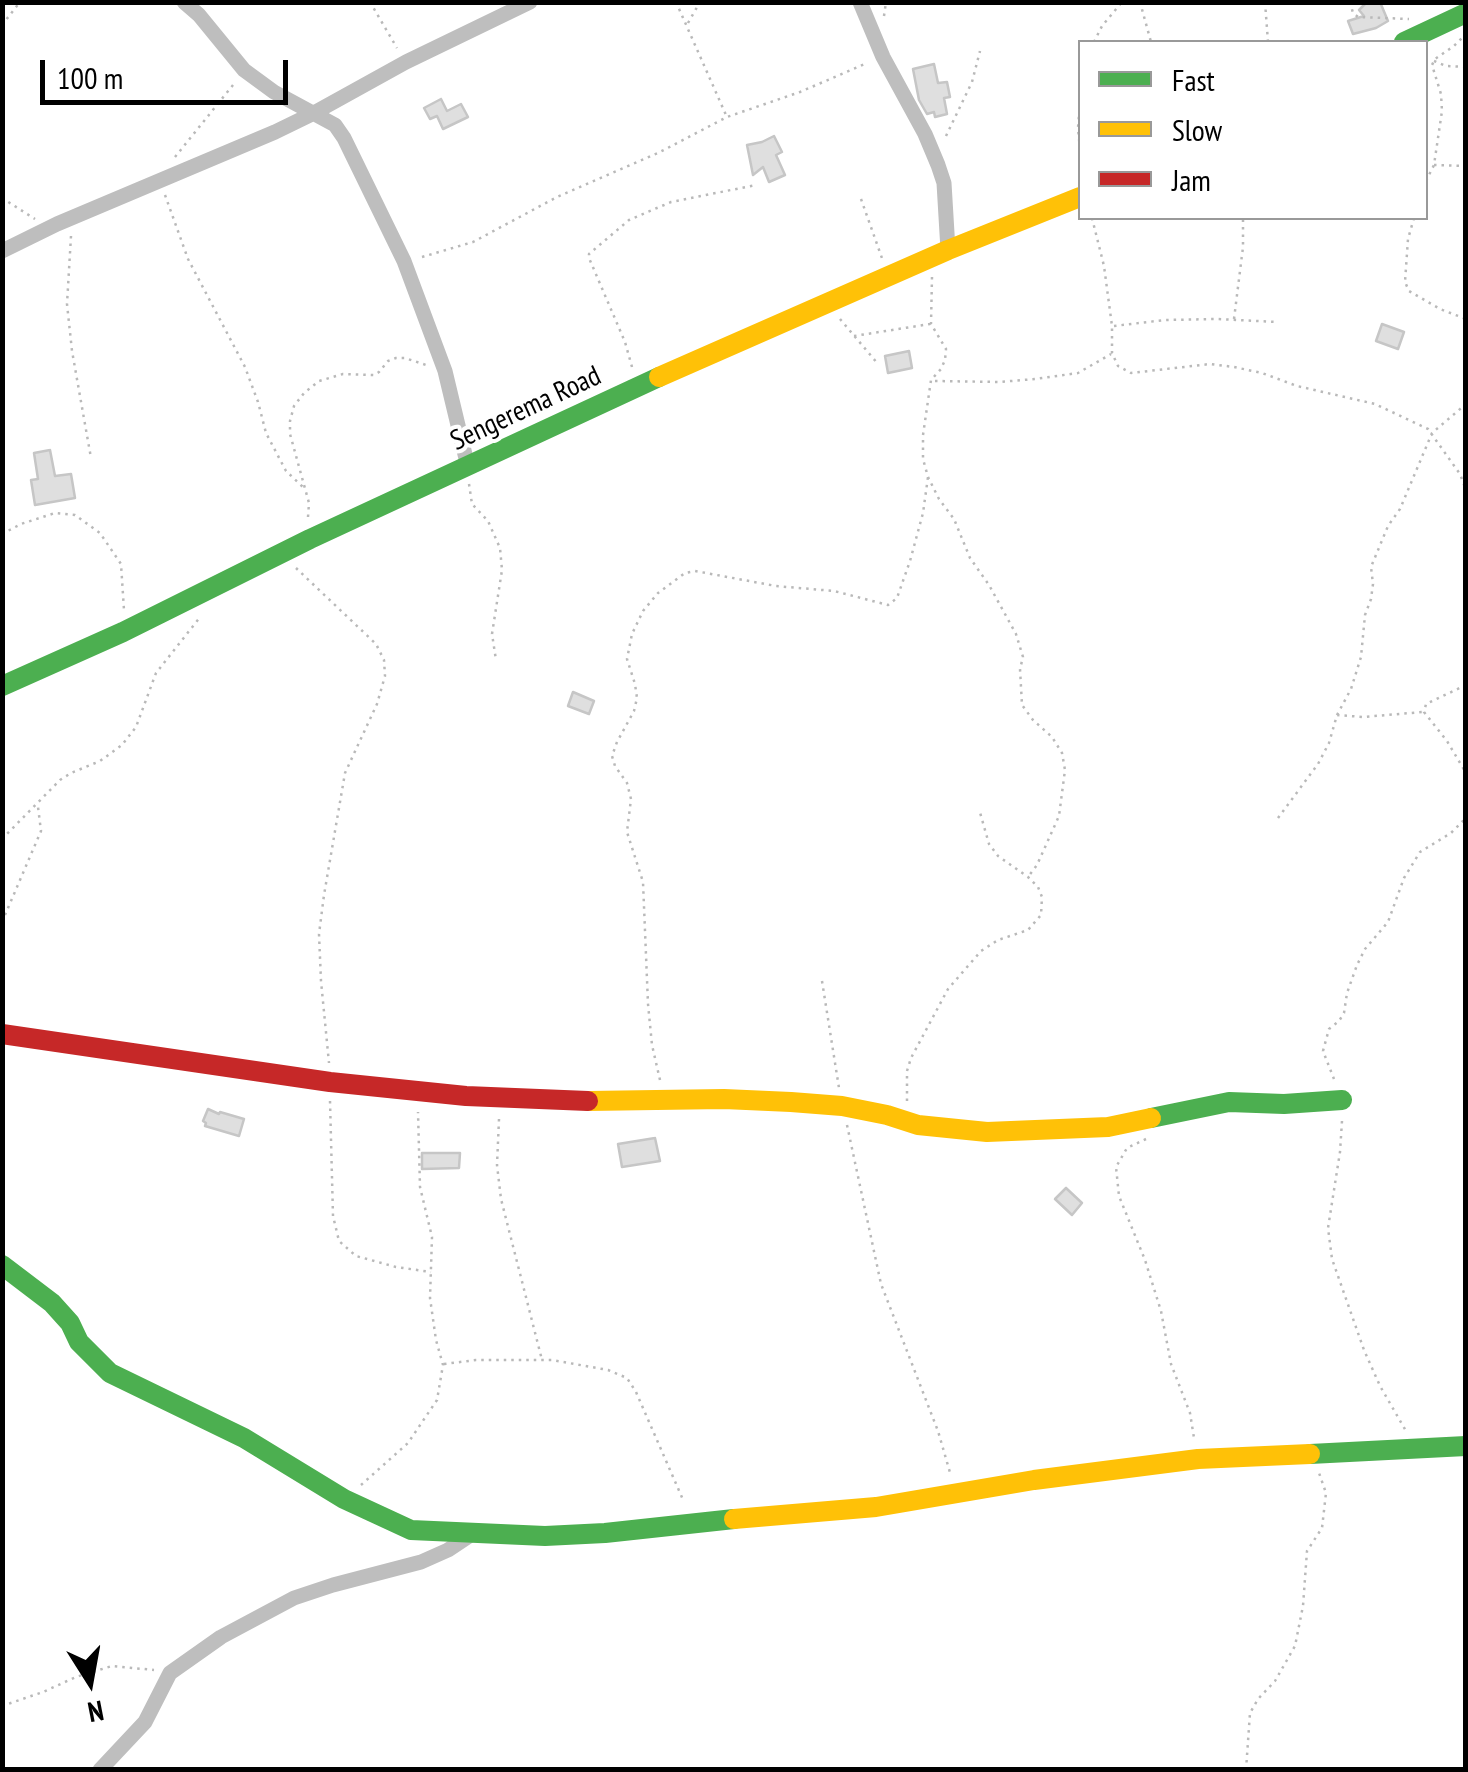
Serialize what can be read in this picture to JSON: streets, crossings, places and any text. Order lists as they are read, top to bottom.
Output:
{
  "streets": {
    "street": ["Sengerema Road"]
  },
  "legend": ["Fast", "Slow", "Jam"],
  "scale_bar": "100 m",
  "north": "bottom"
}
